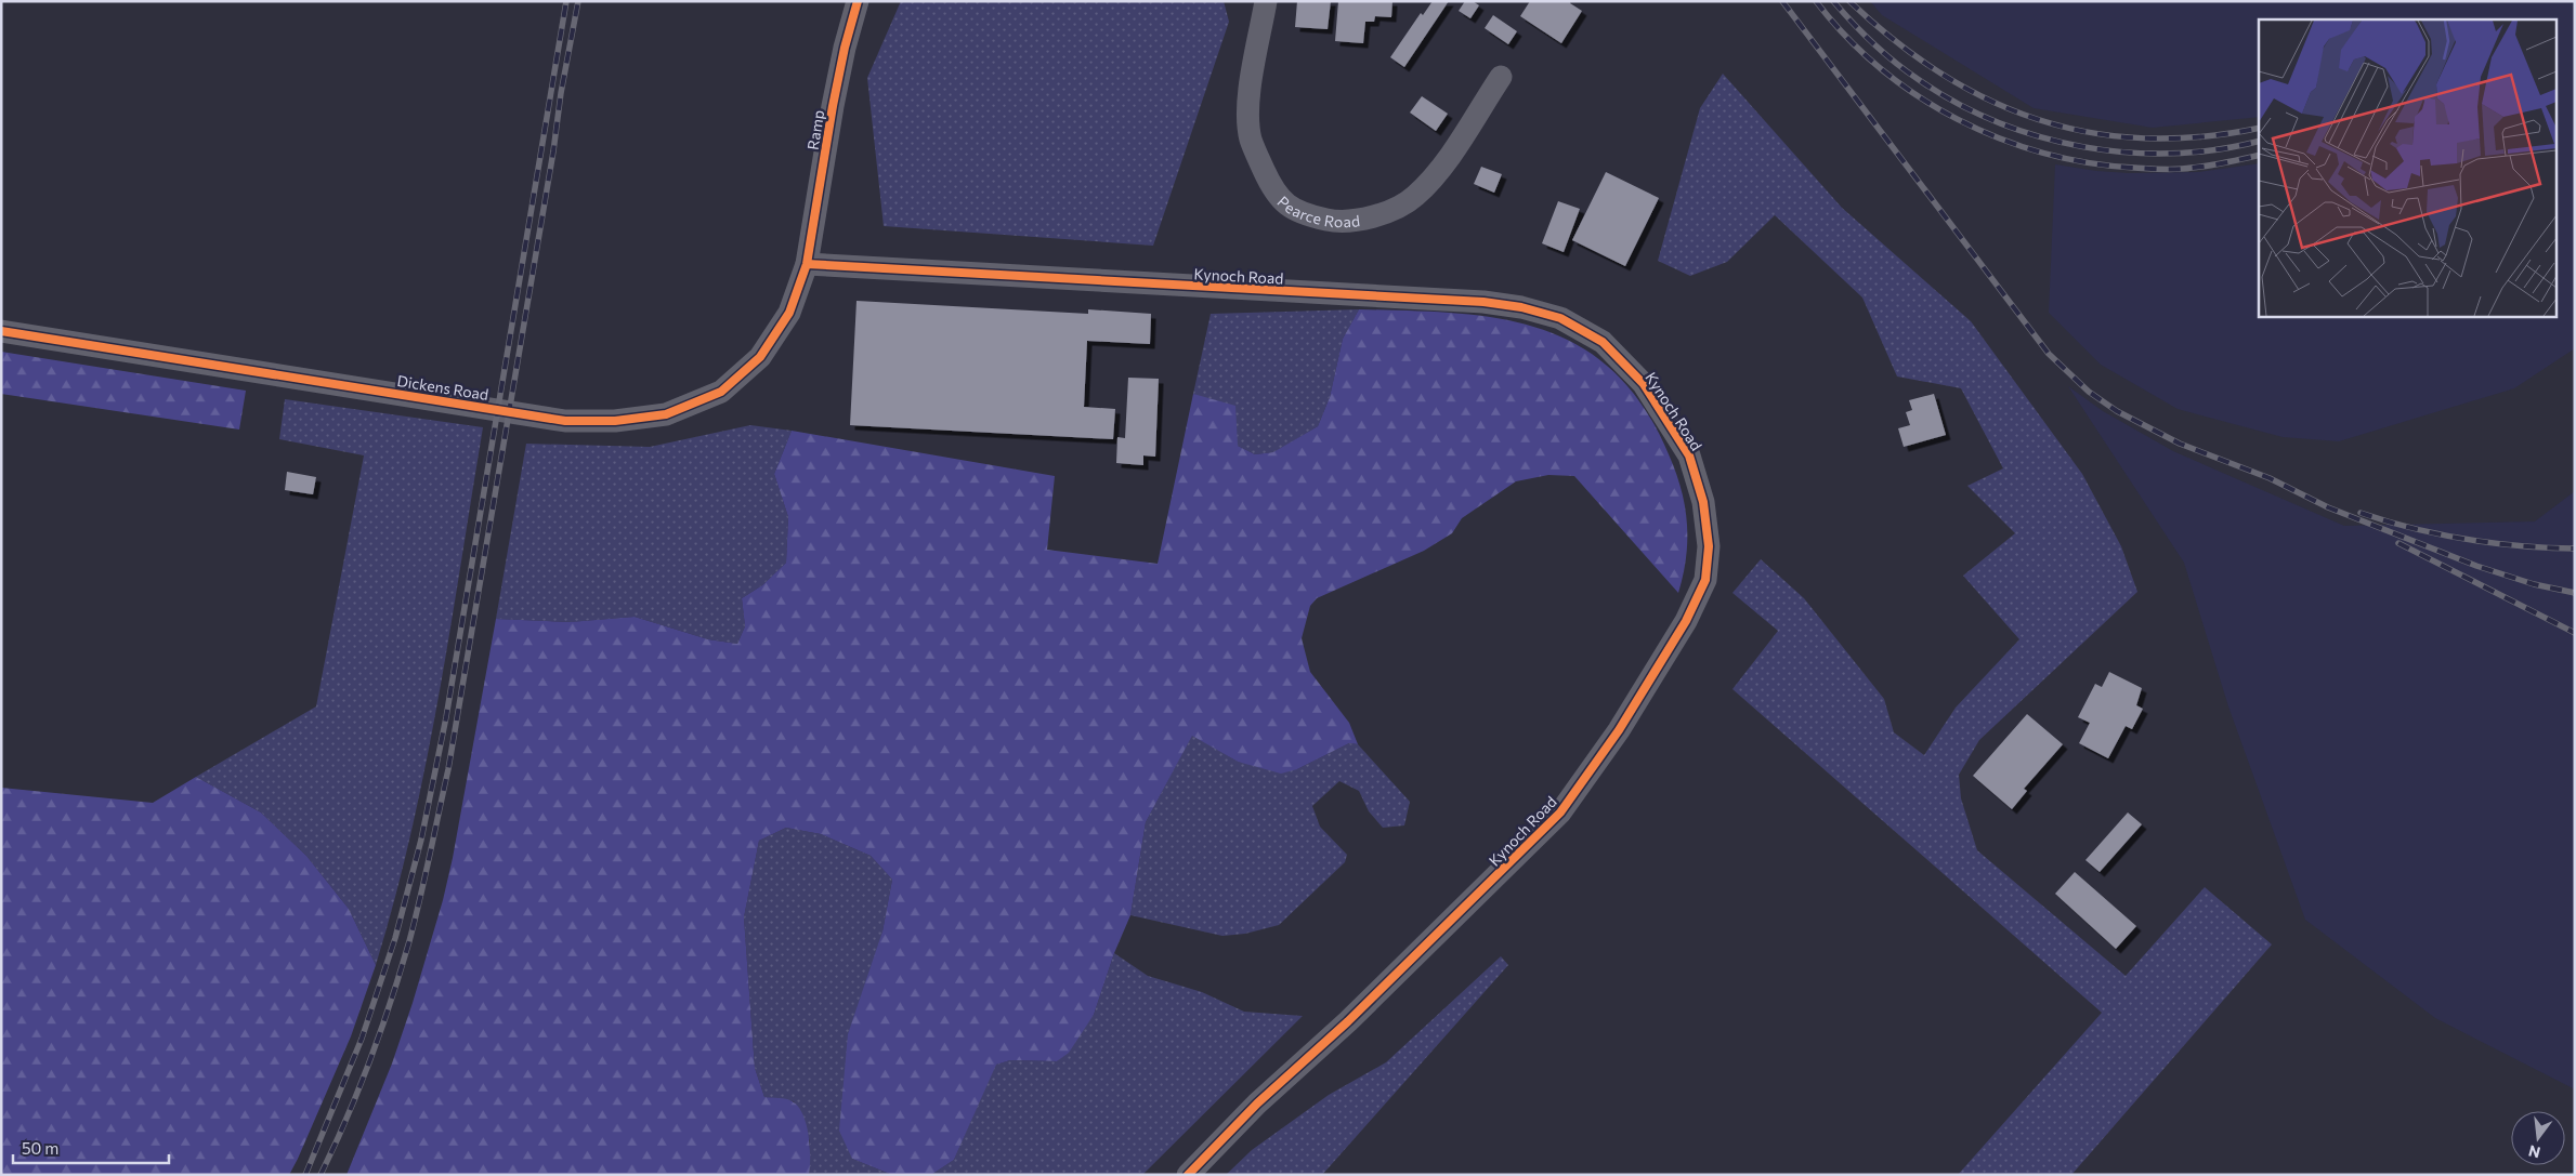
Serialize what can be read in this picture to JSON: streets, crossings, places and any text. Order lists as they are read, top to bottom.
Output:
{
  "streets": {
    "street": [
      "Ramp",
      "Pearce Road",
      "Kynoch Road",
      "Dickens Road"
    ]
  },
  "crossings": [
    ["Ramp", "Kynoch Road"],
    ["Ramp", "Dickens Road"],
    ["Kynoch Road", "Dickens Road"]
  ],
  "scale_bar": "50 m",
  "north": "bottom"
}
